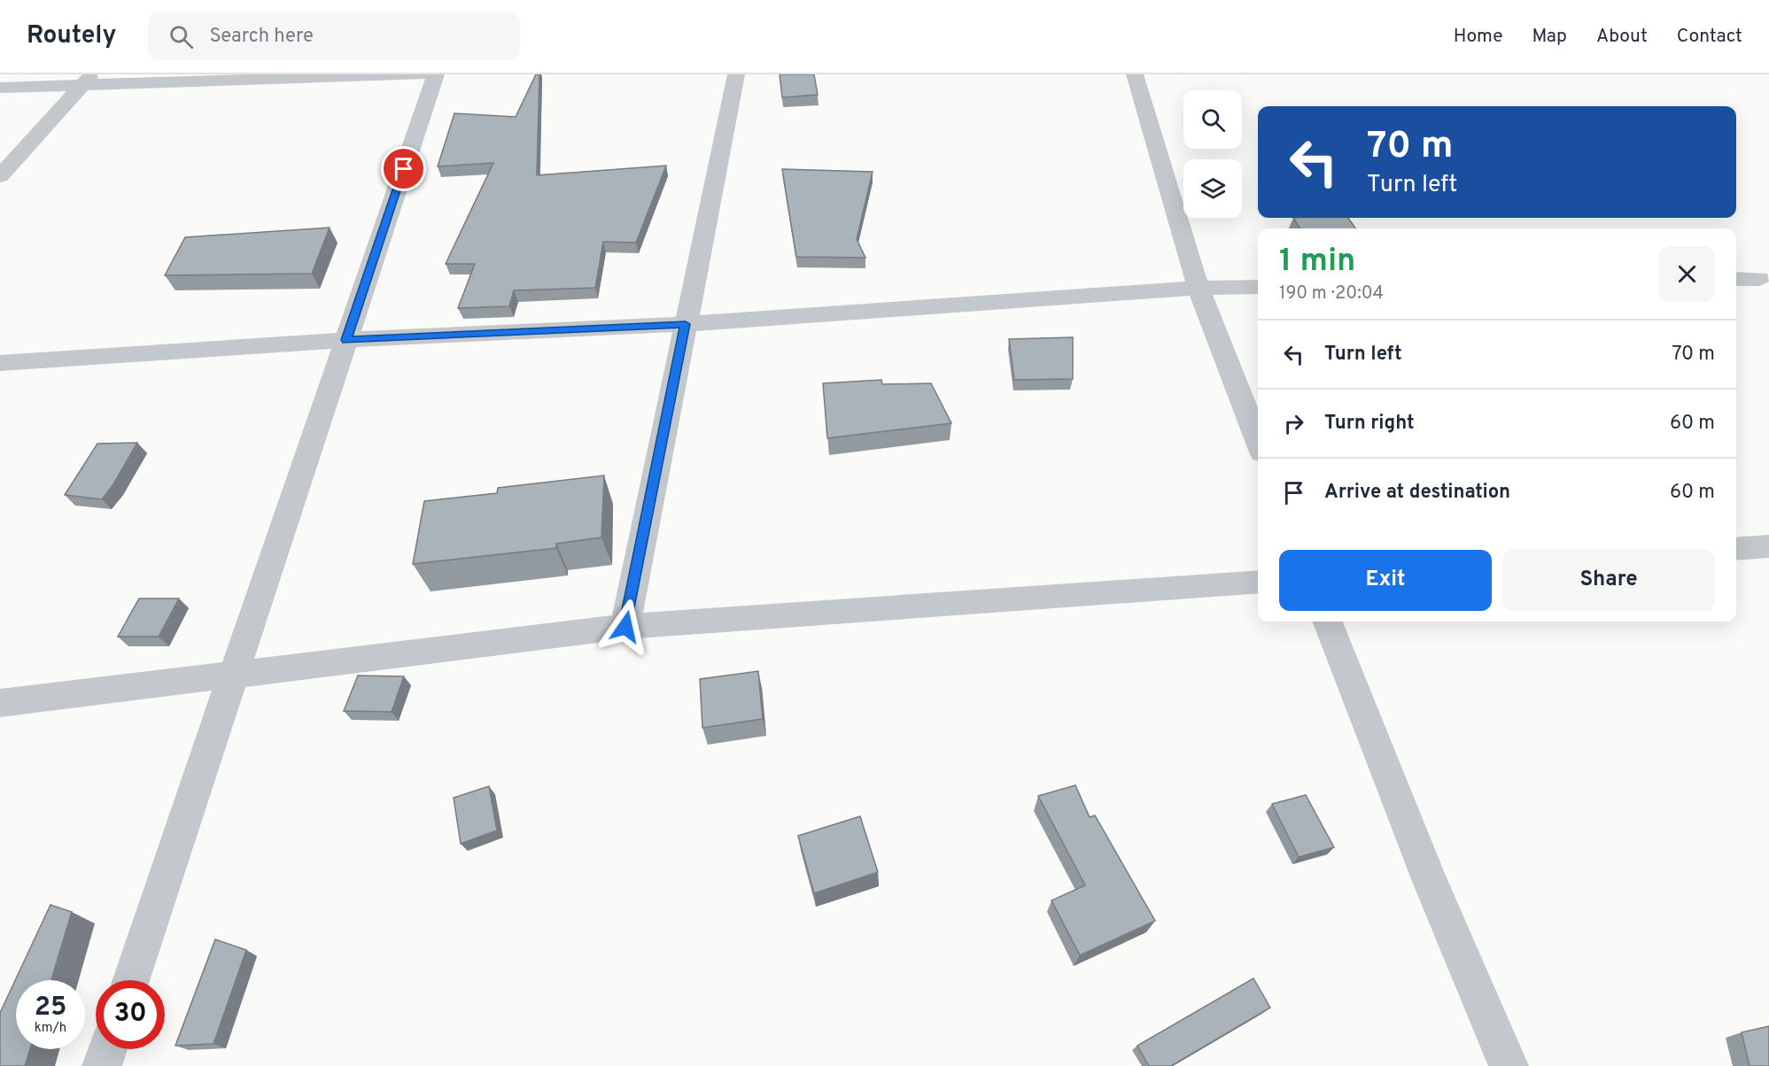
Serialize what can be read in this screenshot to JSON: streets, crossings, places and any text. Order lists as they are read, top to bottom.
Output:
{
  "page": {
    "header": "Routely",
    "search": "Search here",
    "nav": [
      "Home",
      "Map",
      "About",
      "Contact"
    ],
    "turn": ["70 m", "Turn left"],
    "heading": ["1 min", "190 m · 20:04"],
    "list": [
      {
        "name": "Turn left",
        "value": "70 m"
      },
      {
        "name": "Turn right",
        "value": "60 m"
      },
      {
        "name": "Arrive at destination",
        "value": "60 m"
      }
    ],
    "buttons": ["Exit", "Share"],
    "speed": "25 km/h",
    "limit": "30"
  }
}
